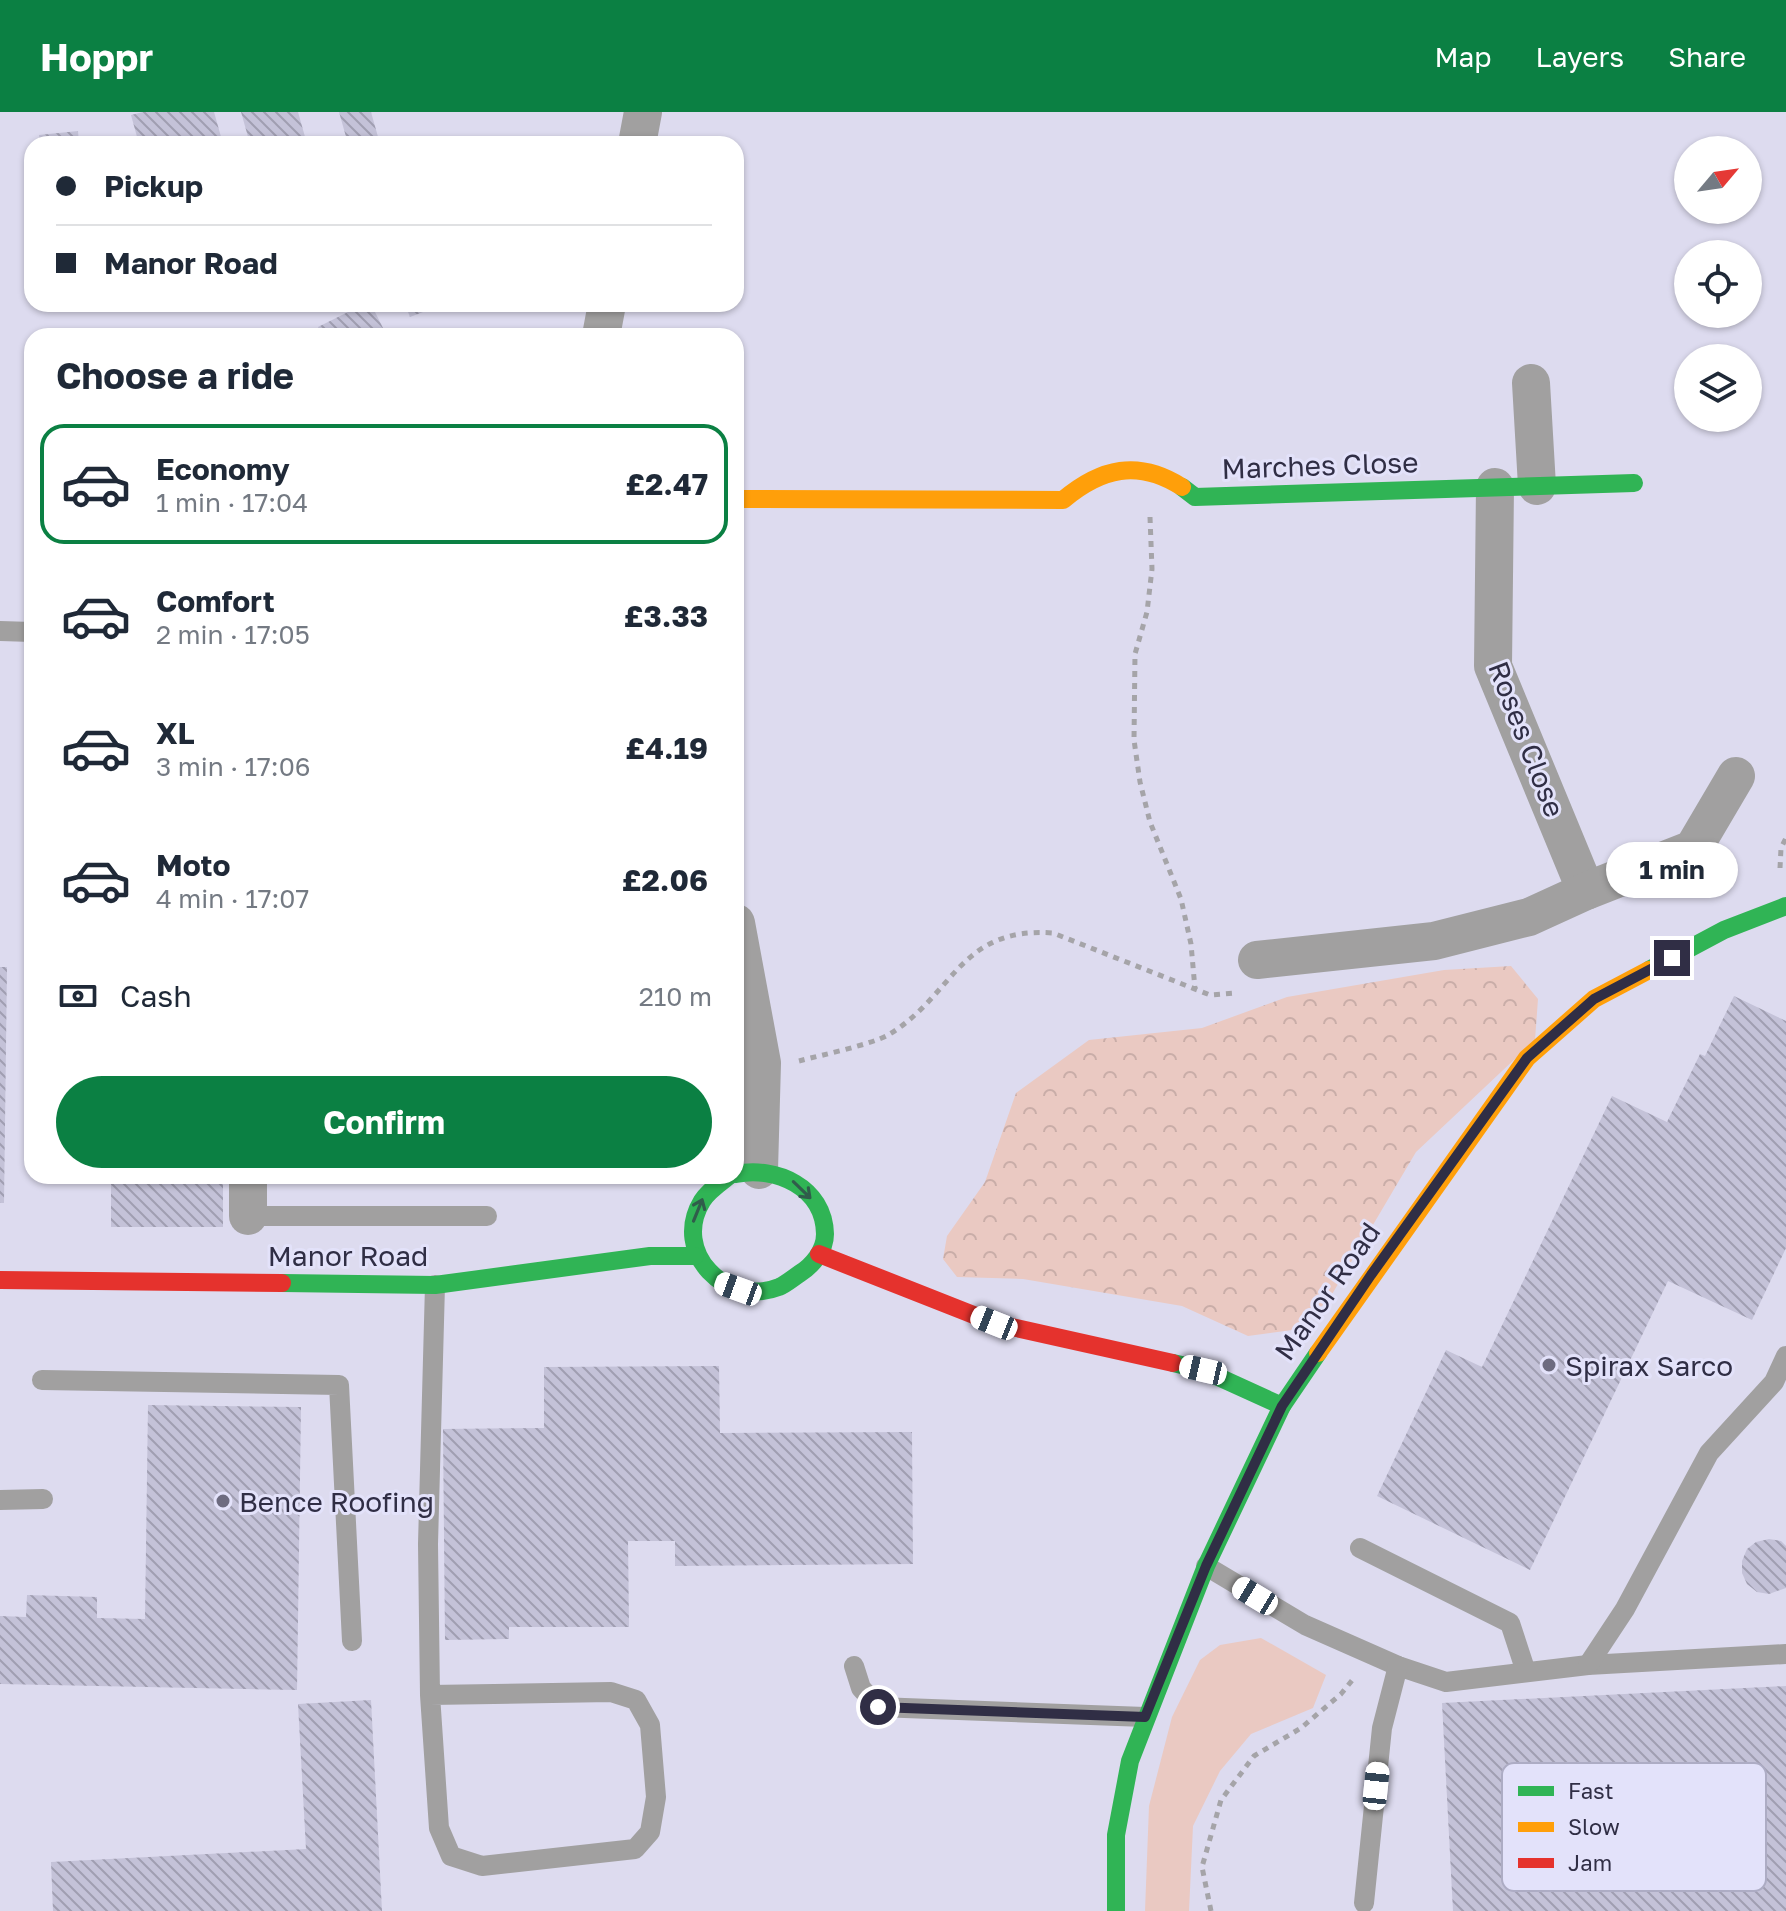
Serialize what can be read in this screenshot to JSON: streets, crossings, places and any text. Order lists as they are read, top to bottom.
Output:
{
  "streets": {
    "street": ["Marches Close", "Roses Close", "Manor Road"]
  },
  "crossings": [
    ["Marches Close", "Roses Close"]
  ],
  "places": ["Spirax Sarco", "Bence Roofing"],
  "legend": ["Fast", "Slow", "Jam"],
  "north": "top right",
  "page": {
    "header": "Hoppr",
    "nav": ["Map", "Layers", "Share"],
    "banner": ["Pickup", "Manor Road"],
    "heading": "Choose a ride",
    "list": [
      {
        "name": "Economy",
        "note": "1 min · 17:04",
        "value": "£2.47"
      },
      {
        "name": "Comfort",
        "note": "2 min · 17:05",
        "value": "£3.33"
      },
      {
        "name": "XL",
        "note": "3 min · 17:06",
        "value": "£4.19"
      },
      {
        "name": "Moto",
        "note": "4 min · 17:07",
        "value": "£2.06"
      }
    ],
    "bubble": "1 min",
    "pay": ["Cash", "210 m"],
    "buttons": "Confirm"
  }
}
